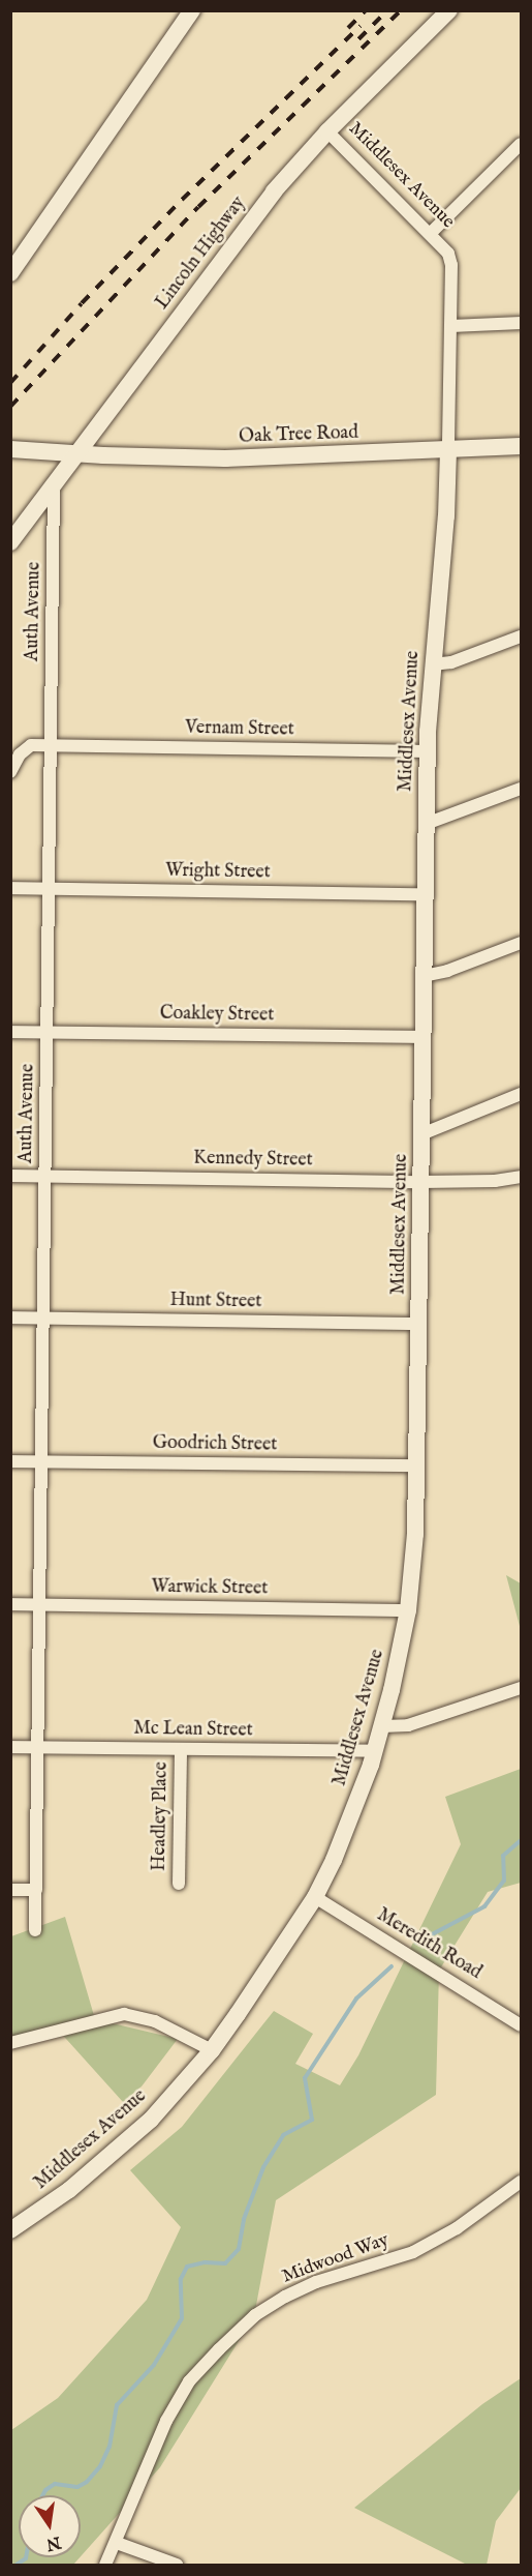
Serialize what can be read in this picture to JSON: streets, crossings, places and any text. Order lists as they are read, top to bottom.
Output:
{
  "streets": {
    "street": [
      "Middlesex Avenue",
      "Lincoln Highway",
      "Oak Tree Road",
      "Auth Avenue",
      "Vernam Street",
      "Wright Street",
      "Coakley Street",
      "Kennedy Street",
      "Hunt Street",
      "Goodrich Street",
      "Warwick Street",
      "Mc Lean Street",
      "Headley Place",
      "Meredith Road",
      "Midwood Way"
    ]
  },
  "crossings": [
    ["Middlesex Avenue", "Lincoln Highway"],
    ["Middlesex Avenue", "Oak Tree Road"],
    ["Middlesex Avenue", "Vernam Street"],
    ["Middlesex Avenue", "Wright Street"],
    ["Middlesex Avenue", "Coakley Street"],
    ["Middlesex Avenue", "Kennedy Street"],
    ["Middlesex Avenue", "Hunt Street"],
    ["Middlesex Avenue", "Goodrich Street"],
    ["Middlesex Avenue", "Warwick Street"],
    ["Middlesex Avenue", "Mc Lean Street"],
    ["Middlesex Avenue", "Meredith Road"],
    ["Lincoln Highway", "Oak Tree Road"],
    ["Lincoln Highway", "Auth Avenue"],
    ["Auth Avenue", "Vernam Street"],
    ["Auth Avenue", "Wright Street"],
    ["Auth Avenue", "Coakley Street"],
    ["Auth Avenue", "Kennedy Street"],
    ["Auth Avenue", "Hunt Street"],
    ["Auth Avenue", "Goodrich Street"],
    ["Auth Avenue", "Warwick Street"],
    ["Auth Avenue", "Mc Lean Street"],
    ["Mc Lean Street", "Headley Place"]
  ],
  "north": "bottom"
}
